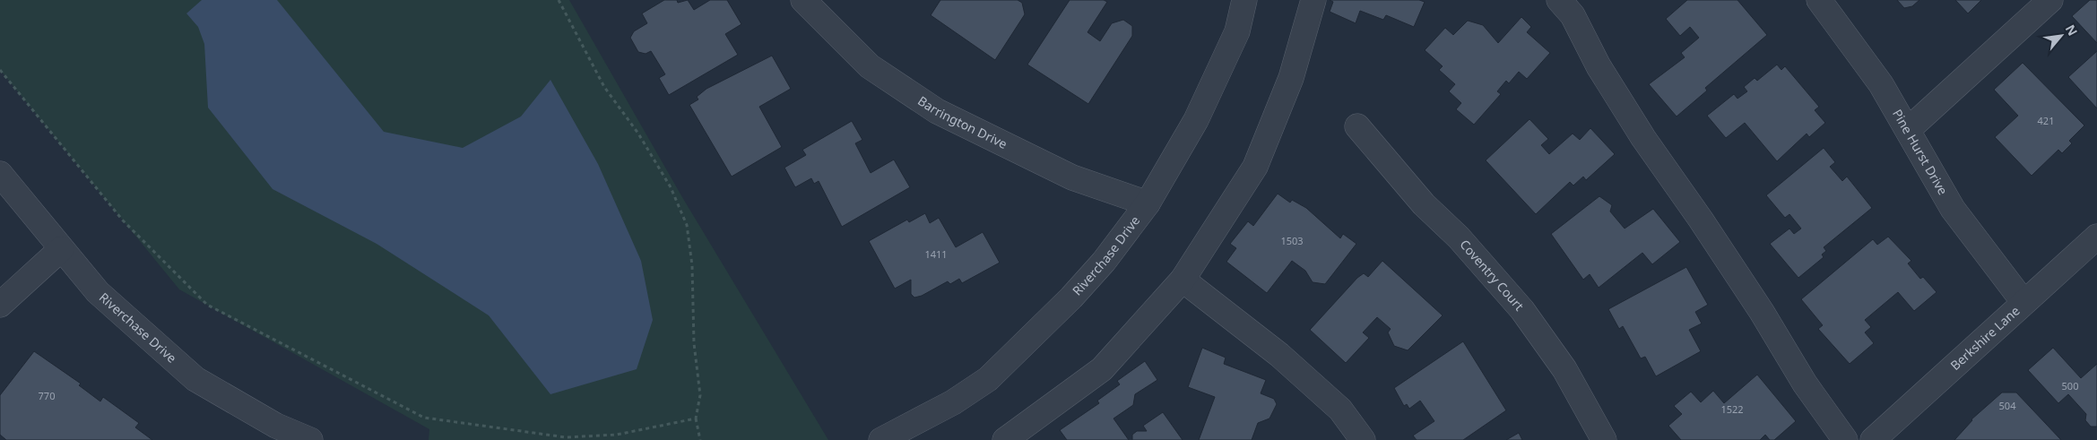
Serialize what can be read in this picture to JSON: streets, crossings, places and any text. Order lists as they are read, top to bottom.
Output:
{
  "streets": {
    "street": [
      "Barrington Drive",
      "Pine Hurst Drive",
      "Riverchase Drive",
      "Coventry Court",
      "Berkshire Lane"
    ]
  },
  "crossings": [
    ["Barrington Drive", "Riverchase Drive"],
    ["Pine Hurst Drive", "Berkshire Lane"]
  ],
  "house_numbers": [
    "421",
    "1503",
    "1411",
    "500",
    "770",
    "504",
    "1522"
  ],
  "north": "top right"
}
